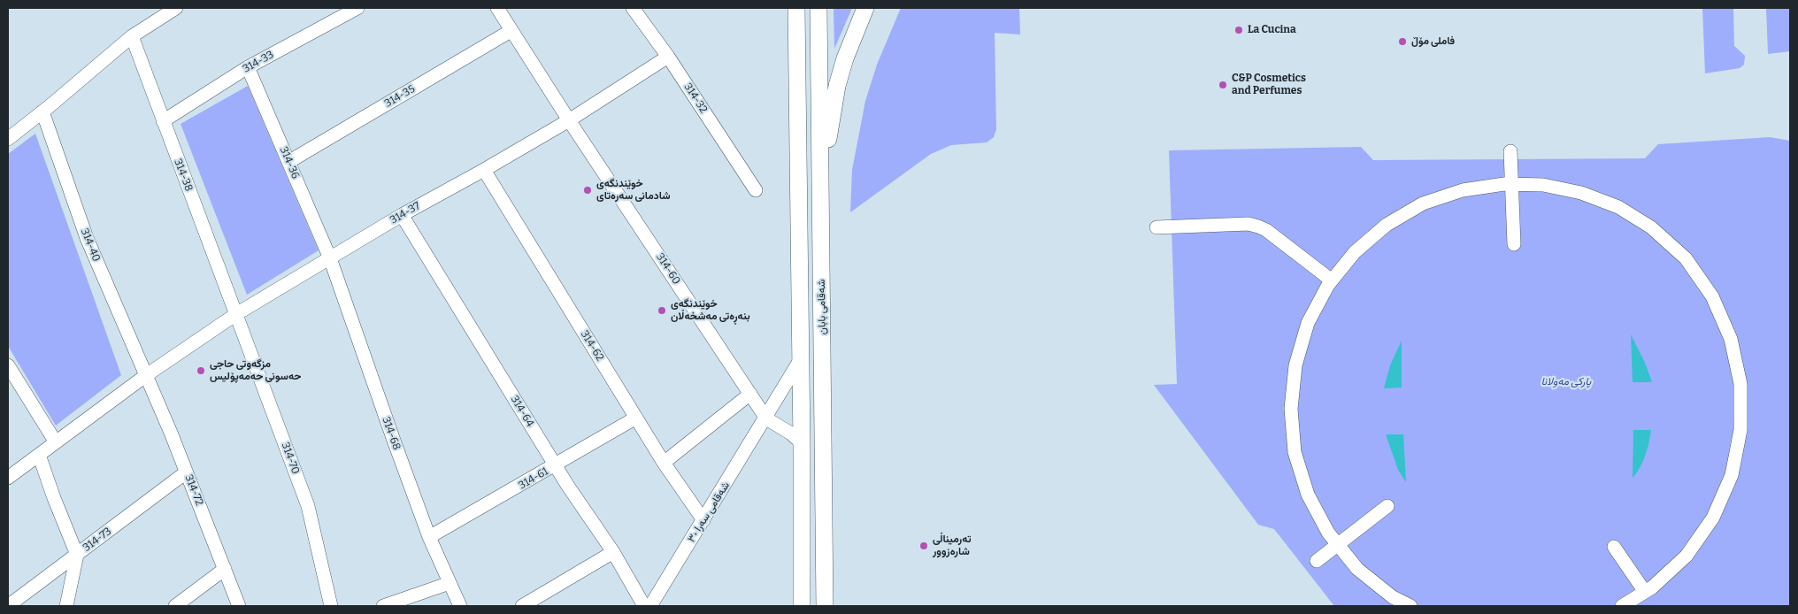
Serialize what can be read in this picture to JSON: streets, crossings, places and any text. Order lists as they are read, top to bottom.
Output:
{
  "streets": {
    "main road": ["شەقامی بابان"],
    "street": [
      "314-33",
      "314-35",
      "314-32",
      "314-36",
      "314-38",
      "314-37",
      "314-40",
      "314-60",
      "314-62",
      "314-64",
      "314-68",
      "314-70",
      "314-61",
      "314-72",
      "شەقامی سەرا ٣٠",
      "314-73"
    ]
  },
  "crossings": [
    ["314-33", "314-36"],
    ["314-33", "314-38"],
    ["314-35", "314-36"],
    ["314-35", "314-60"],
    ["314-32", "314-37"],
    ["314-36", "314-37"],
    ["314-36", "314-68"],
    ["314-38", "314-37"],
    ["314-38", "314-70"],
    ["314-37", "314-40"],
    ["314-37", "314-60"],
    ["314-37", "314-62"],
    ["314-37", "314-64"],
    ["314-37", "314-68"],
    ["314-37", "314-70"],
    ["314-37", "314-72"],
    ["314-40", "314-72"],
    ["314-60", "شەقامی سەرا ٣٠"],
    ["314-62", "314-61"],
    ["314-62", "شەقامی سەرا ٣٠"],
    ["314-64", "314-61"],
    ["314-68", "314-61"],
    ["314-72", "314-73"]
  ],
  "parks": ["پارکی مەولانا"],
  "places": [
    "La Cucina",
    "فاملی مۆڵ",
    "C&P Cosmetics and Perfumes",
    "خوێندنگەی شادمانی سەرەتای",
    "خوێندنگەی بنەڕەتی مەشخەڵان",
    "مزگەوتی حاجی حەسونی حەمەپۆلیس",
    "تەرمیناڵی شارەزوور"
  ]
}
